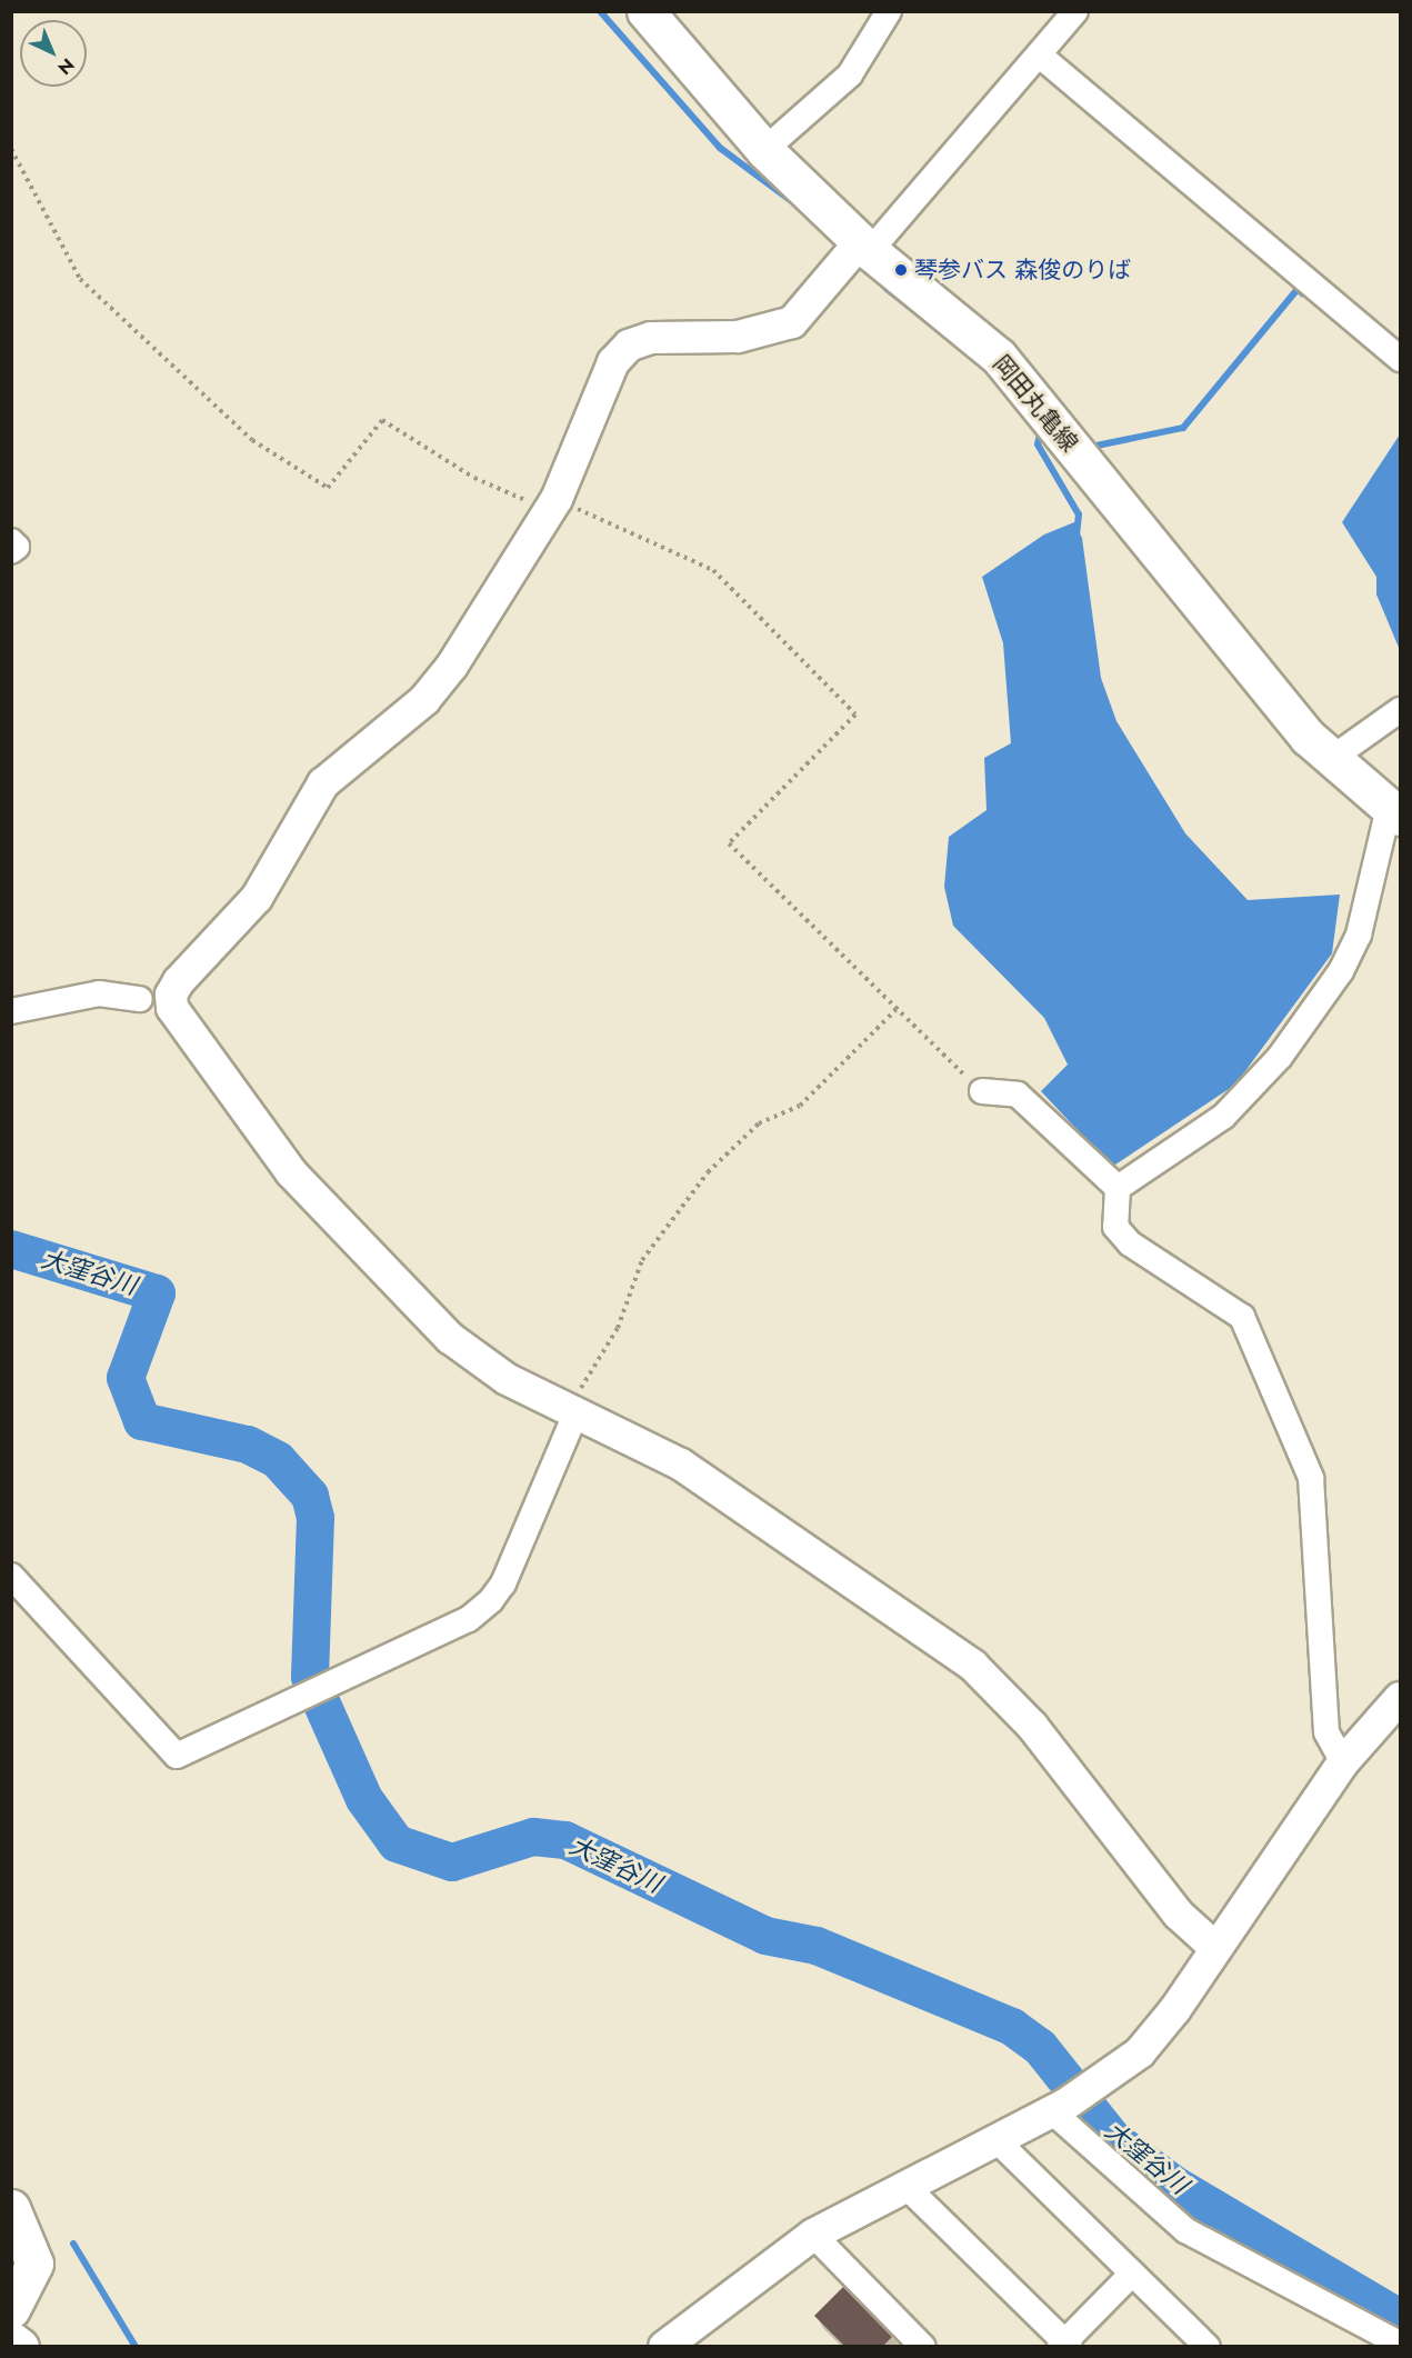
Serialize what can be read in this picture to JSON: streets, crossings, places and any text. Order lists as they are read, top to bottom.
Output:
{
  "streets": {
    "main road": ["岡田丸亀線"]
  },
  "water": ["大窪谷川"],
  "places": ["琴参バス 森俊のりば"],
  "north": "bottom right"
}
